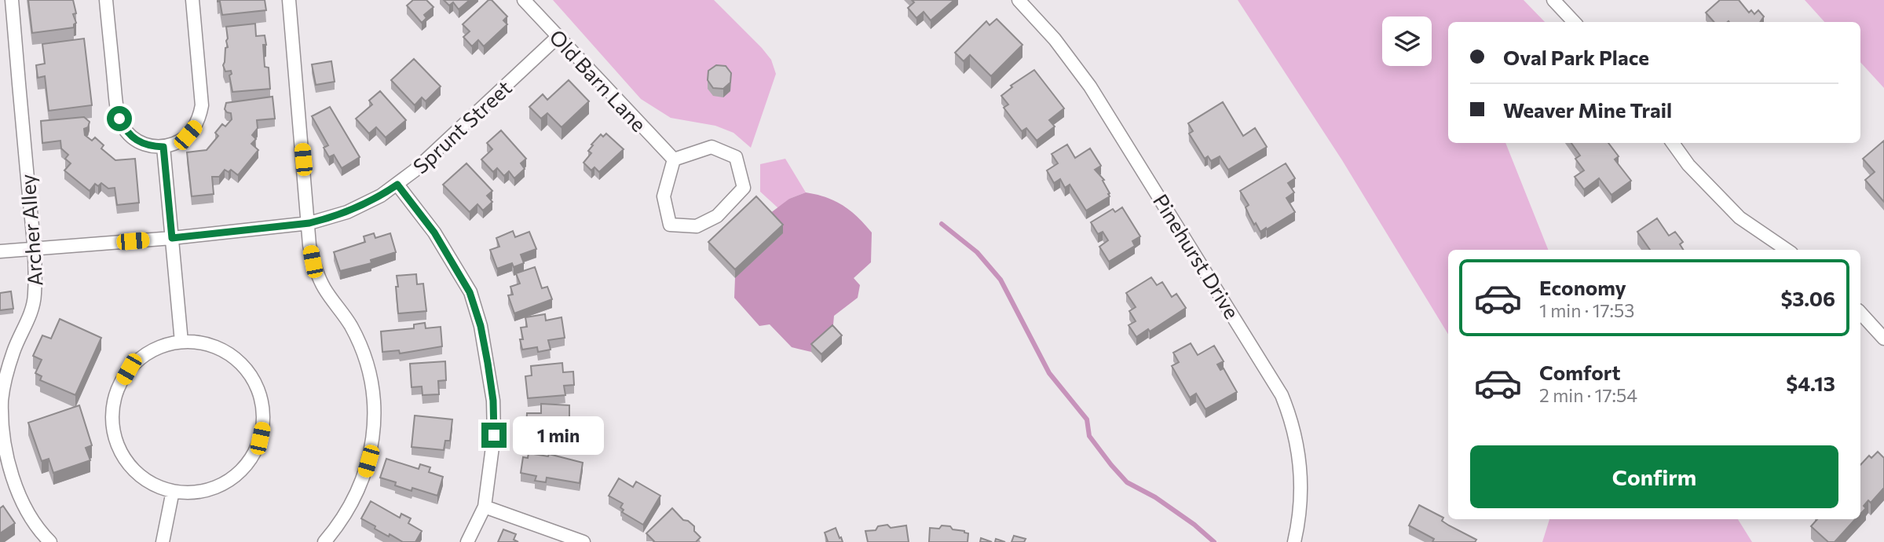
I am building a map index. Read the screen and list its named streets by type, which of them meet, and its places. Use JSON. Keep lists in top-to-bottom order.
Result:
{
  "streets": {
    "street": [
      "Old Barn Lane",
      "Sprunt Street",
      "Archer Alley",
      "Pinehurst Drive"
    ]
  },
  "crossings": [
    ["Old Barn Lane", "Sprunt Street"],
    ["Sprunt Street", "Archer Alley"]
  ],
  "page": {
    "banner": ["Oval Park Place", "Weaver Mine Trail"],
    "list": [
      {
        "name": "Economy",
        "note": "1 min · 17:53",
        "value": "$3.06"
      },
      {
        "name": "Comfort",
        "note": "2 min · 17:54",
        "value": "$4.13"
      }
    ],
    "bubble": "1 min",
    "buttons": "Confirm"
  }
}
